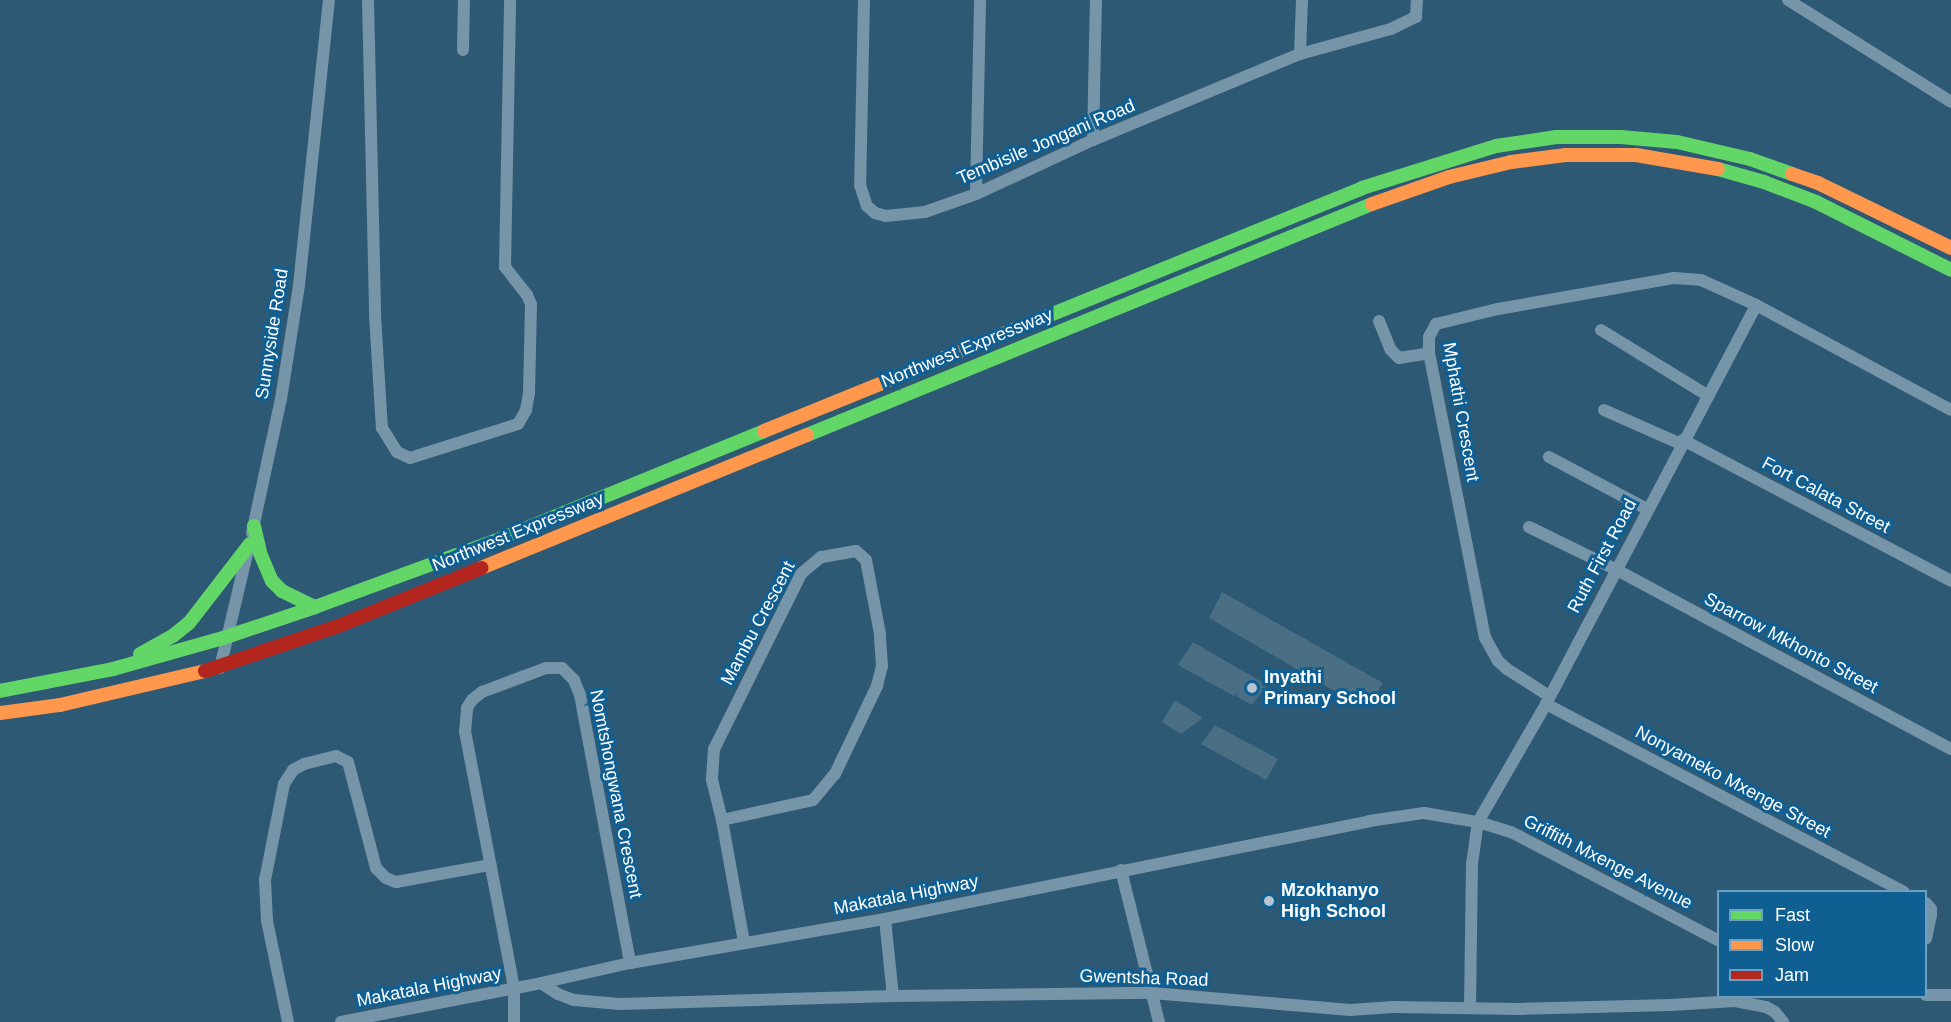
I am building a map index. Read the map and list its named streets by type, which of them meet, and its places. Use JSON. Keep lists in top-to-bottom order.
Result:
{
  "streets": {
    "main road": ["Northwest Expressway"],
    "street": [
      "Tembisile Jongani Road",
      "Sunnyside Road",
      "Mphathi Crescent",
      "Fort Calata Street",
      "Ruth First Road",
      "Mambu Crescent",
      "Sparrow Mkhonto Street",
      "Nonyameko Mxenge Street",
      "Nomtshongwana Crescent",
      "Griffith Mxenge Avenue",
      "Makatala Highway",
      "Gwentsha Road"
    ]
  },
  "crossings": [
    ["Sunnyside Road", "Northwest Expressway"],
    ["Mphathi Crescent", "Ruth First Road"],
    ["Mphathi Crescent", "Nonyameko Mxenge Street"],
    ["Fort Calata Street", "Ruth First Road"],
    ["Ruth First Road", "Sparrow Mkhonto Street"],
    ["Ruth First Road", "Nonyameko Mxenge Street"],
    ["Ruth First Road", "Griffith Mxenge Avenue"],
    ["Ruth First Road", "Makatala Highway"],
    ["Mambu Crescent", "Makatala Highway"],
    ["Nomtshongwana Crescent", "Makatala Highway"],
    ["Griffith Mxenge Avenue", "Makatala Highway"],
    ["Makatala Highway", "Gwentsha Road"]
  ],
  "places": ["Inyathi Primary School", "Mzokhanyo High School"],
  "legend": ["Fast", "Slow", "Jam"]
}
